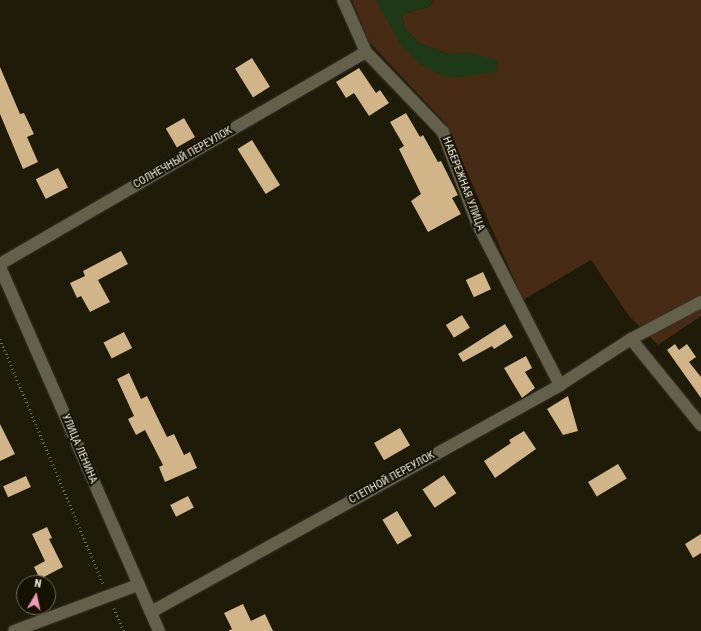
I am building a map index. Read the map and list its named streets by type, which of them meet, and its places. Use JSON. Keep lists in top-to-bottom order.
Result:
{
  "streets": {
    "street": [
      "СОЛНЕЧНЫЙ ПЕРЕУЛОК",
      "НАБЕРЕЖНАЯ УЛИЦА",
      "УЛИЦА ЛЕНИНА",
      "СТЕПНОЙ ПЕРЕУЛОК"
    ]
  },
  "crossings": [
    ["СОЛНЕЧНЫЙ ПЕРЕУЛОК", "НАБЕРЕЖНАЯ УЛИЦА"],
    ["НАБЕРЕЖНАЯ УЛИЦА", "СТЕПНОЙ ПЕРЕУЛОК"],
    ["УЛИЦА ЛЕНИНА", "СТЕПНОЙ ПЕРЕУЛОК"]
  ],
  "north": "top"
}
